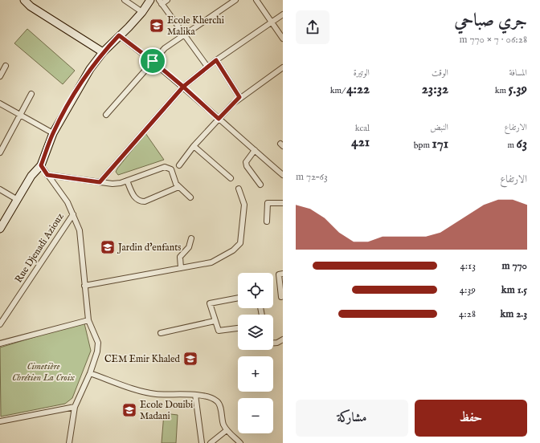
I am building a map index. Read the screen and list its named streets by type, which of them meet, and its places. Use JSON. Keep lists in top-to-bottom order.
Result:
{
  "streets": {
    "street": ["Rue Djenadi Aziouz"]
  },
  "parks": ["Cimetière Chrétien La Croix"],
  "places": {
    "school or university": [
      "Ecole Kherchi Malika",
      "Jardin d'enfants",
      "CEM Emir Khaled",
      "Ecole Douibi Madani"
    ]
  },
  "page": {
    "heading": ["جري صباحي", "06:28 · 7 × 770 m"],
    "stats": [
      ["المسافة", "5.39 km"],
      ["الوقت", "23:32"],
      ["الوتيرة", "4:22 /km"],
      ["الارتفاع", "63 m"],
      ["النبض", "171 bpm"],
      ["kcal", "421"]
    ],
    "chart": ["الارتفاع", "63–72 m"],
    "list": [
      {
        "name": "770 m",
        "note": "4:13"
      },
      {
        "name": "1.5 km",
        "note": "4:39"
      },
      {
        "name": "2.3 km",
        "note": "4:28"
      }
    ],
    "map_buttons": ["+", "−"],
    "buttons": ["حفظ", "مشاركة"]
  }
}
